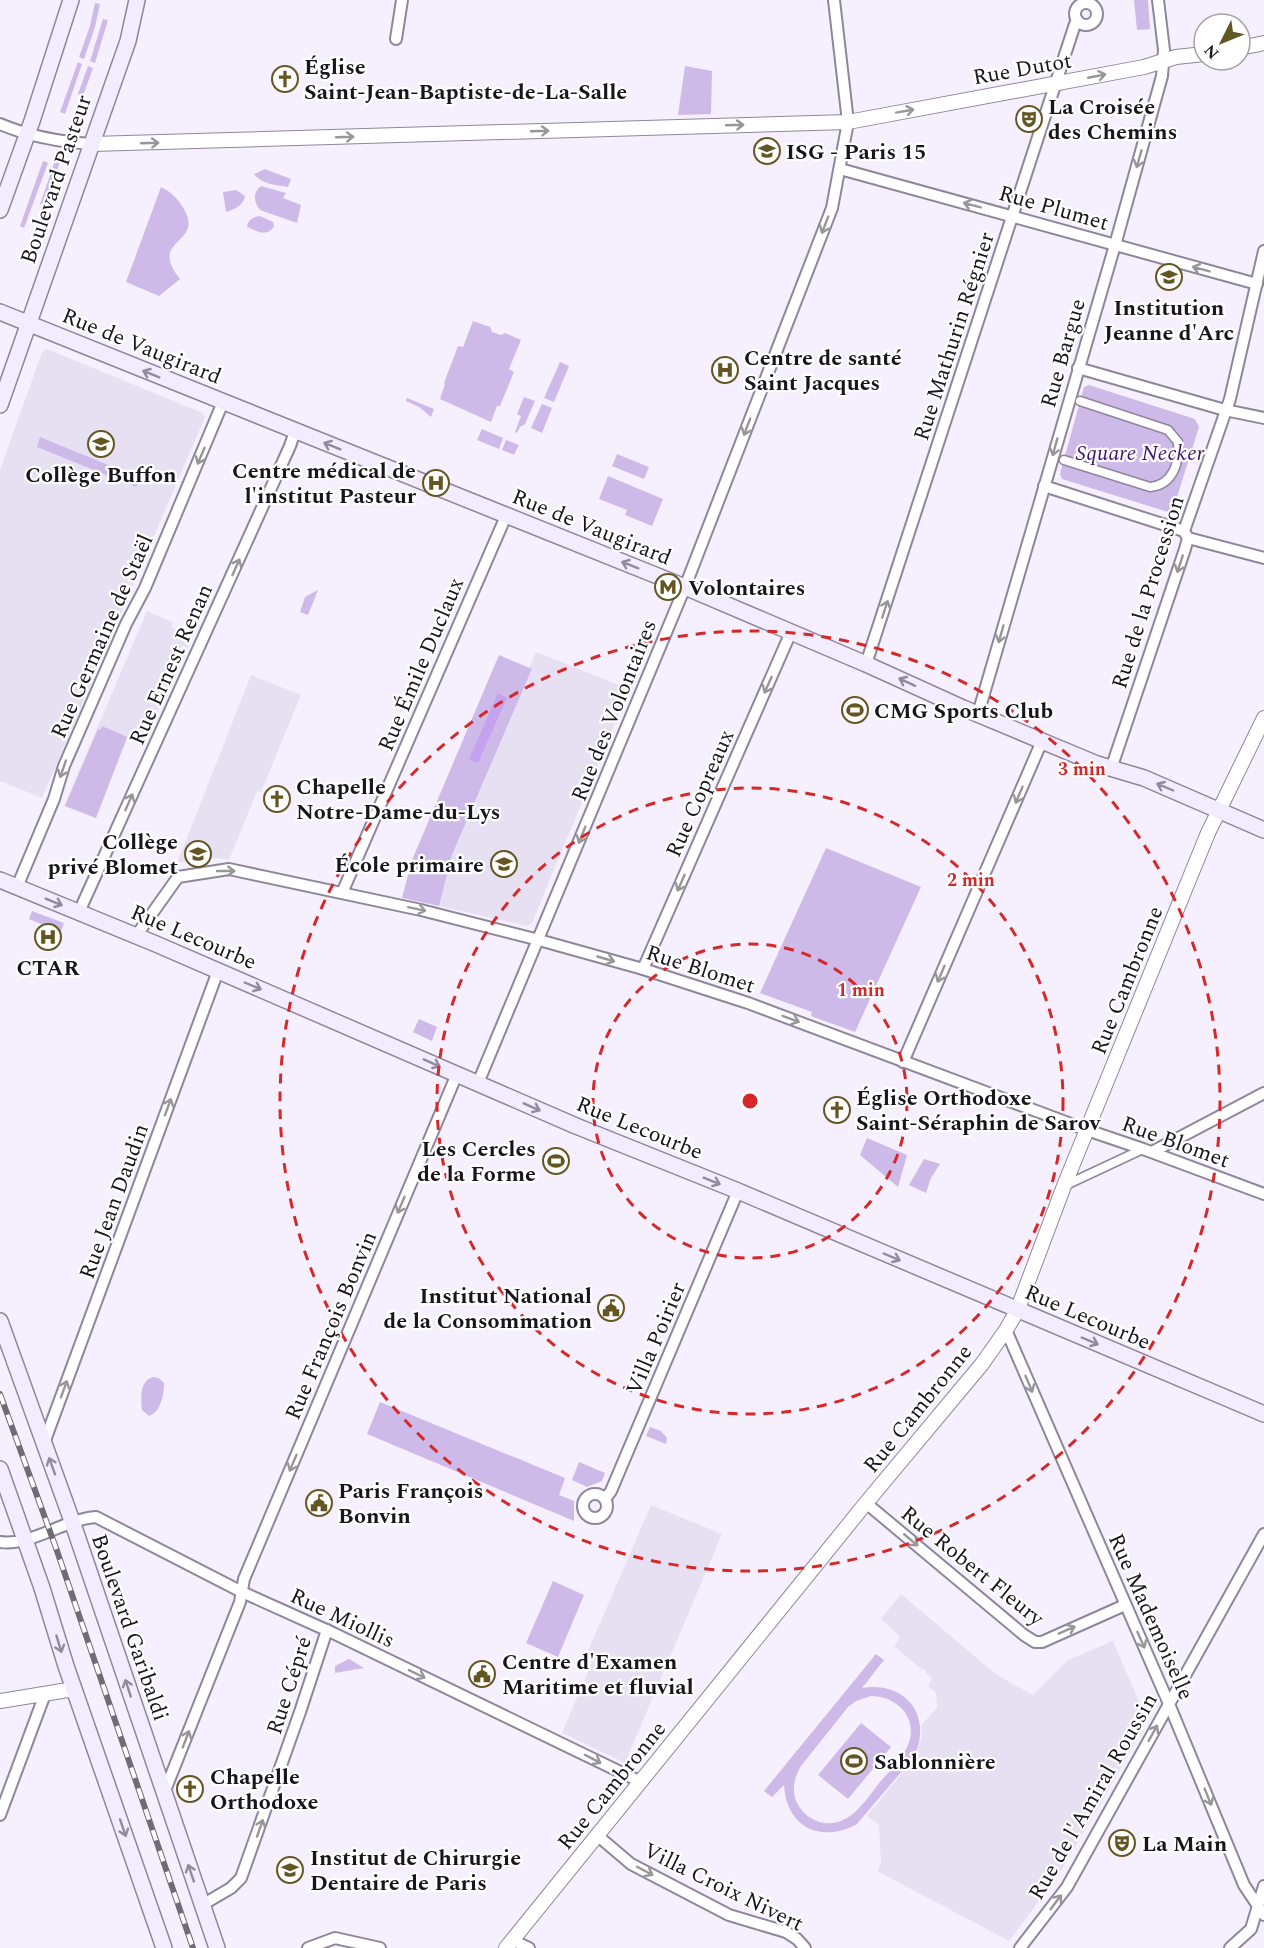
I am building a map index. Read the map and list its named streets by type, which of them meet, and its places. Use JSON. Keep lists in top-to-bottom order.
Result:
{
  "streets": {
    "main road": [
      "Boulevard Pasteur",
      "Rue de Vaugirard",
      "Rue Lecourbe",
      "Boulevard Garibaldi"
    ],
    "street": [
      "Rue Dutot",
      "Rue Plumet",
      "Rue Mathurin Régnier",
      "Rue Bargue",
      "Rue de la Procession",
      "Rue Germaine de Staël",
      "Rue Ernest Renan",
      "Rue Émile Duclaux",
      "Rue des Volontaires",
      "Rue Copreaux",
      "Rue Blomet",
      "Rue Cambronne",
      "Rue Jean Daudin",
      "Rue François Bonvin",
      "Villa Poirier",
      "Rue Robert Fleury",
      "Rue Mademoiselle",
      "Rue Miollis",
      "Rue Cépré",
      "Rue de l'Amiral Roussin",
      "Villa Croix Nivert"
    ]
  },
  "crossings": [
    ["Rue Dutot", "Boulevard Pasteur"],
    ["Rue Dutot", "Rue Mathurin Régnier"],
    ["Rue Dutot", "Rue Bargue"],
    ["Rue Dutot", "Rue des Volontaires"],
    ["Boulevard Pasteur", "Rue de Vaugirard"],
    ["Rue Plumet", "Rue Mathurin Régnier"],
    ["Rue Plumet", "Rue Bargue"],
    ["Rue Plumet", "Rue de la Procession"],
    ["Rue Plumet", "Rue des Volontaires"],
    ["Rue Mathurin Régnier", "Rue de Vaugirard"],
    ["Rue de Vaugirard", "Rue Bargue"],
    ["Rue de Vaugirard", "Rue de la Procession"],
    ["Rue de Vaugirard", "Rue Germaine de Staël"],
    ["Rue de Vaugirard", "Rue Ernest Renan"],
    ["Rue de Vaugirard", "Rue Émile Duclaux"],
    ["Rue de Vaugirard", "Rue des Volontaires"],
    ["Rue de Vaugirard", "Rue Copreaux"],
    ["Rue de Vaugirard", "Rue Cambronne"],
    ["Rue Germaine de Staël", "Rue Lecourbe"],
    ["Rue Ernest Renan", "Rue Lecourbe"],
    ["Rue Émile Duclaux", "Rue Blomet"],
    ["Rue des Volontaires", "Rue Lecourbe"],
    ["Rue des Volontaires", "Rue Blomet"],
    ["Rue Copreaux", "Rue Blomet"],
    ["Rue Lecourbe", "Rue Blomet"],
    ["Rue Lecourbe", "Rue Cambronne"],
    ["Rue Lecourbe", "Rue Jean Daudin"],
    ["Rue Lecourbe", "Rue François Bonvin"],
    ["Rue Lecourbe", "Villa Poirier"],
    ["Rue Blomet", "Rue Cambronne"],
    ["Rue Cambronne", "Rue Robert Fleury"],
    ["Rue Cambronne", "Rue Mademoiselle"],
    ["Rue Cambronne", "Rue Miollis"],
    ["Rue Cambronne", "Villa Croix Nivert"],
    ["Rue Jean Daudin", "Boulevard Garibaldi"],
    ["Rue François Bonvin", "Rue Miollis"],
    ["Rue François Bonvin", "Boulevard Garibaldi"],
    ["Rue Robert Fleury", "Rue Mademoiselle"],
    ["Rue Mademoiselle", "Rue de l'Amiral Roussin"],
    ["Rue Miollis", "Boulevard Garibaldi"],
    ["Rue Miollis", "Rue Cépré"],
    ["Boulevard Garibaldi", "Rue Cépré"]
  ],
  "one_way": [
    "Rue Dutot",
    "Rue Plumet",
    "Rue Mathurin Régnier",
    "Rue de Vaugirard",
    "Rue Bargue",
    "Rue de la Procession",
    "Rue Germaine de Staël",
    "Rue Ernest Renan",
    "Rue des Volontaires",
    "Rue Copreaux",
    "Rue Lecourbe",
    "Rue Blomet",
    "Rue Jean Daudin",
    "Rue Robert Fleury",
    "Rue Mademoiselle",
    "Rue Miollis",
    "Rue Cépré",
    "Rue de l'Amiral Roussin",
    "Villa Croix Nivert"
  ],
  "parks": ["Square Necker"],
  "places": {
    "church": [
      "Église Saint-Jean-Baptiste-de-La-Salle",
      "Chapelle Notre-Dame-du-Lys",
      "Église Orthodoxe Saint-Séraphin de Sarov",
      "Chapelle Orthodoxe"
    ],
    "theatre": ["La Croisée des Chemins", "La Main"],
    "school or university": [
      "ISG - Paris 15",
      "Institution Jeanne d'Arc",
      "Collège Buffon",
      "Collège privé Blomet",
      "École primaire",
      "Institut de Chirurgie Dentaire de Paris"
    ],
    "hospital": ["Centre de santé Saint Jacques", "Centre médical de l'institut Pasteur", "CTAR"],
    "metro station": ["Volontaires"],
    "sports": ["CMG Sports Club", "Les Cercles de la Forme", "Sablonnière"],
    "public building": ["Institut National de la Consommation", "Paris François Bonvin", "Centre d'Examen Maritime et fluvial"]
  },
  "north": "bottom left",
  "rings": ["3 min", "2 min", "1 min"]
}
